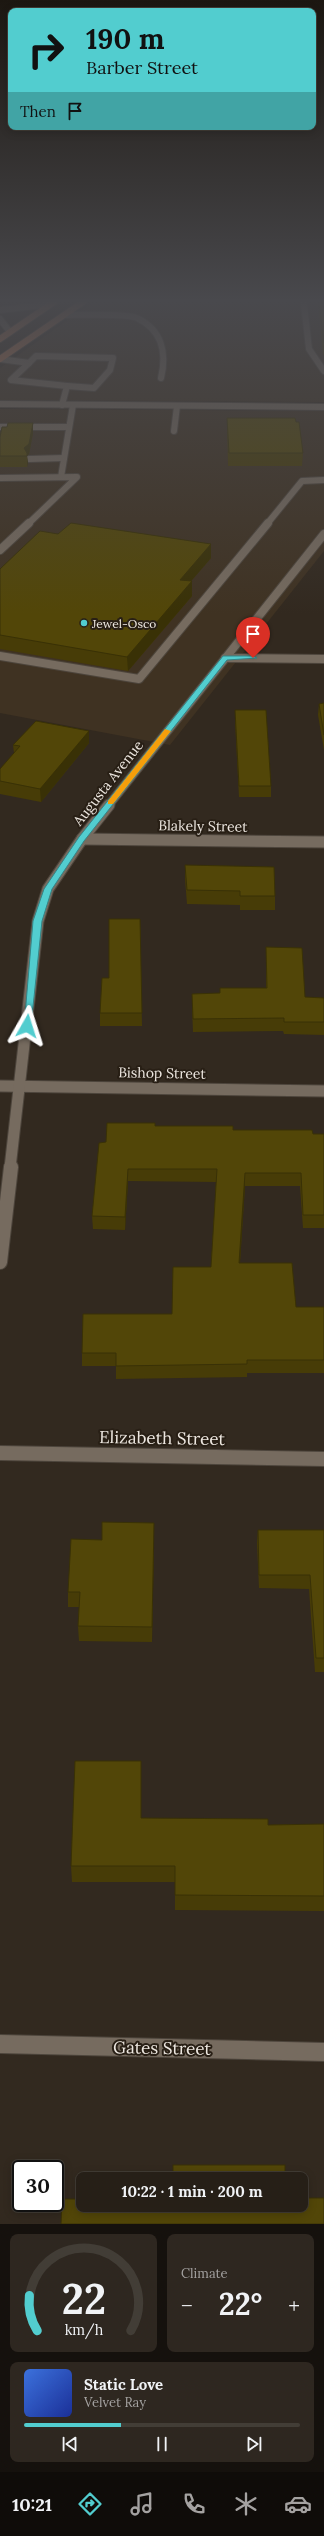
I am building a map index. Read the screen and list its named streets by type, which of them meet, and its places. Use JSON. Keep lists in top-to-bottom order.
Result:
{
  "streets": {
    "street": [
      "Augusta Avenue",
      "Blakely Street",
      "Bishop Street",
      "Elizabeth Street",
      "Gates Street"
    ]
  },
  "crossings": [
    ["Augusta Avenue", "Blakely Street"],
    ["Augusta Avenue", "Bishop Street"]
  ],
  "places": ["Jewel-Osco"],
  "page": {
    "turn": ["190 m", "Barber Street"],
    "then": "Then",
    "limit": "30",
    "trip": "10:22 · 1 min · 200 m",
    "tile": "Climate",
    "heat": ["−", "22°", "+"],
    "song": ["Static Love", "Velvet Ray"],
    "tabs": "10:21",
    "gauge": ["22", "km/h"]
  }
}
